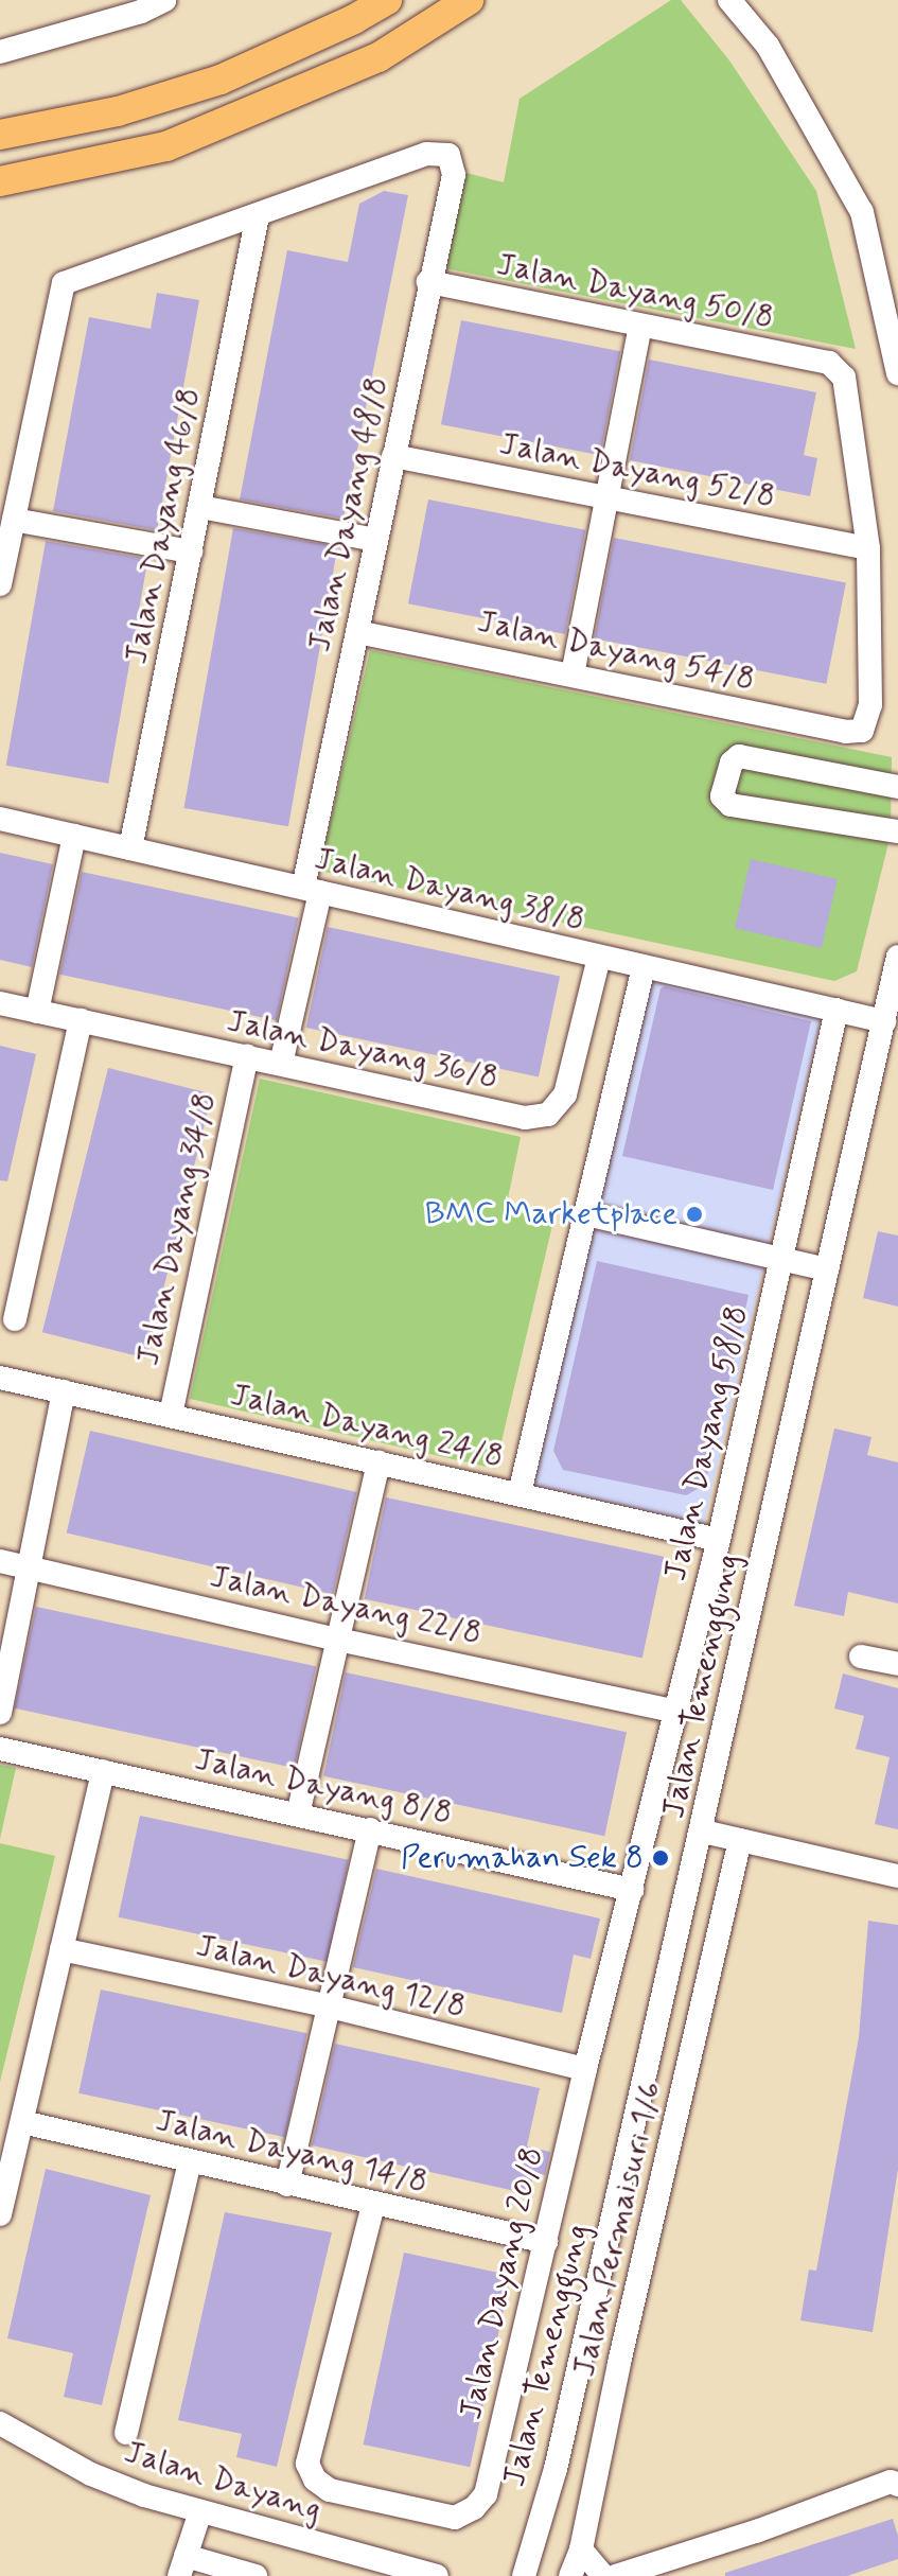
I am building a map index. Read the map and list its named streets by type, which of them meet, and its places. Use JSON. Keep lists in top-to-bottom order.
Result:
{
  "streets": {
    "street": [
      "Jalan Dayang 50/8",
      "Jalan Dayang 52/8",
      "Jalan Dayang 48/8",
      "Jalan Dayang 46/8",
      "Jalan Dayang 54/8",
      "Jalan Dayang 38/8",
      "Jalan Dayang 36/8",
      "Jalan Dayang 34/8",
      "Jalan Dayang 24/8",
      "Jalan Dayang 58/8",
      "Jalan Dayang 22/8",
      "Jalan Temenggung",
      "Jalan Dayang 8/8",
      "Jalan Dayang 12/8",
      "Jalan Dayang 14/8",
      "Jalan Permaisuri 1/6",
      "Jalan Dayang 20/8",
      "Jalan Dayang"
    ]
  },
  "crossings": [
    ["Jalan Dayang 50/8", "Jalan Dayang 52/8"],
    ["Jalan Dayang 50/8", "Jalan Dayang 48/8"],
    ["Jalan Dayang 50/8", "Jalan Dayang 54/8"],
    ["Jalan Dayang 52/8", "Jalan Dayang 48/8"],
    ["Jalan Dayang 52/8", "Jalan Dayang 54/8"],
    ["Jalan Dayang 48/8", "Jalan Dayang 46/8"],
    ["Jalan Dayang 48/8", "Jalan Dayang 54/8"],
    ["Jalan Dayang 48/8", "Jalan Dayang 38/8"],
    ["Jalan Dayang 48/8", "Jalan Dayang 36/8"],
    ["Jalan Dayang 46/8", "Jalan Dayang 38/8"],
    ["Jalan Dayang 38/8", "Jalan Dayang 36/8"],
    ["Jalan Dayang 38/8", "Jalan Dayang 58/8"],
    ["Jalan Dayang 38/8", "Jalan Temenggung"],
    ["Jalan Dayang 36/8", "Jalan Dayang 34/8"],
    ["Jalan Dayang 34/8", "Jalan Dayang 24/8"],
    ["Jalan Dayang 24/8", "Jalan Dayang 58/8"],
    ["Jalan Dayang 58/8", "Jalan Dayang 22/8"],
    ["Jalan Dayang 58/8", "Jalan Dayang 8/8"],
    ["Jalan Dayang 58/8", "Jalan Dayang 20/8"],
    ["Jalan Dayang 8/8", "Jalan Dayang 20/8"],
    ["Jalan Dayang 12/8", "Jalan Dayang 20/8"],
    ["Jalan Dayang 14/8", "Jalan Dayang 20/8"]
  ],
  "places": ["BMC Marketplace", "Perumahan Sek 8"]
}
